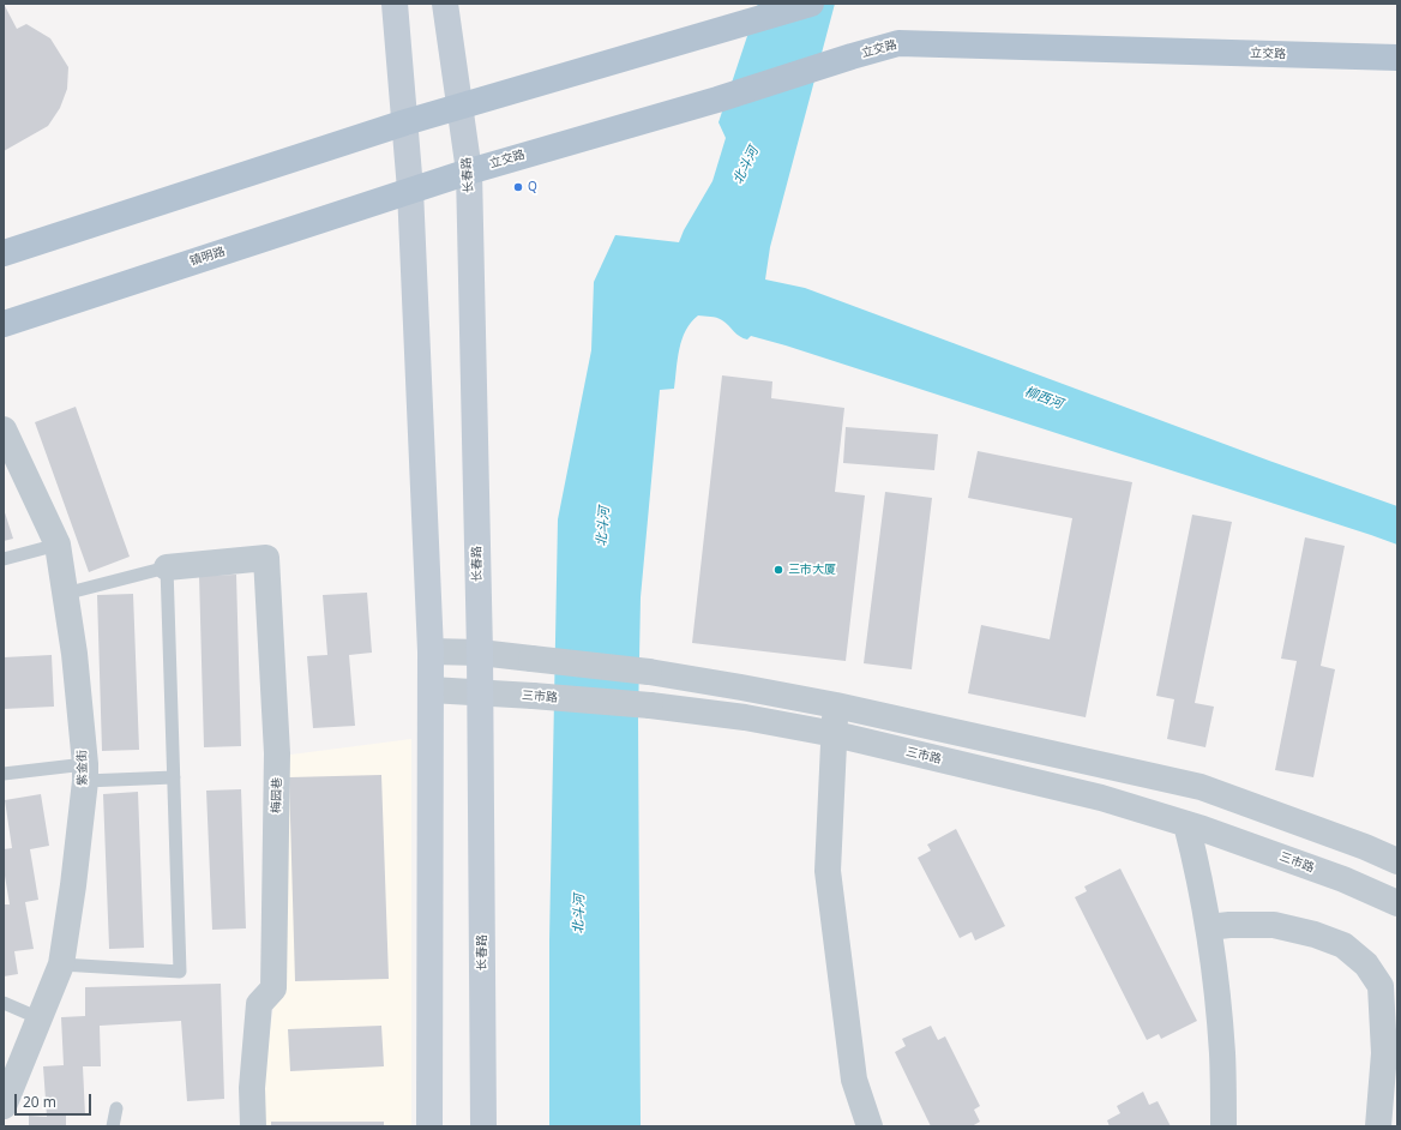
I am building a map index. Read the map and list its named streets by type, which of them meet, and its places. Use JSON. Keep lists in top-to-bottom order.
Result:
{
  "streets": {
    "main road": ["立交路", "长春路", "镇明路"],
    "street": ["三市路", "紫金街", "梅园巷"]
  },
  "crossings": [
    ["立交路", "长春路"],
    ["立交路", "镇明路"],
    ["长春路", "三市路"]
  ],
  "water": ["北斗河", "柳西河"],
  "places": ["Q", "三市大厦"],
  "scale_bar": "20 m"
}
